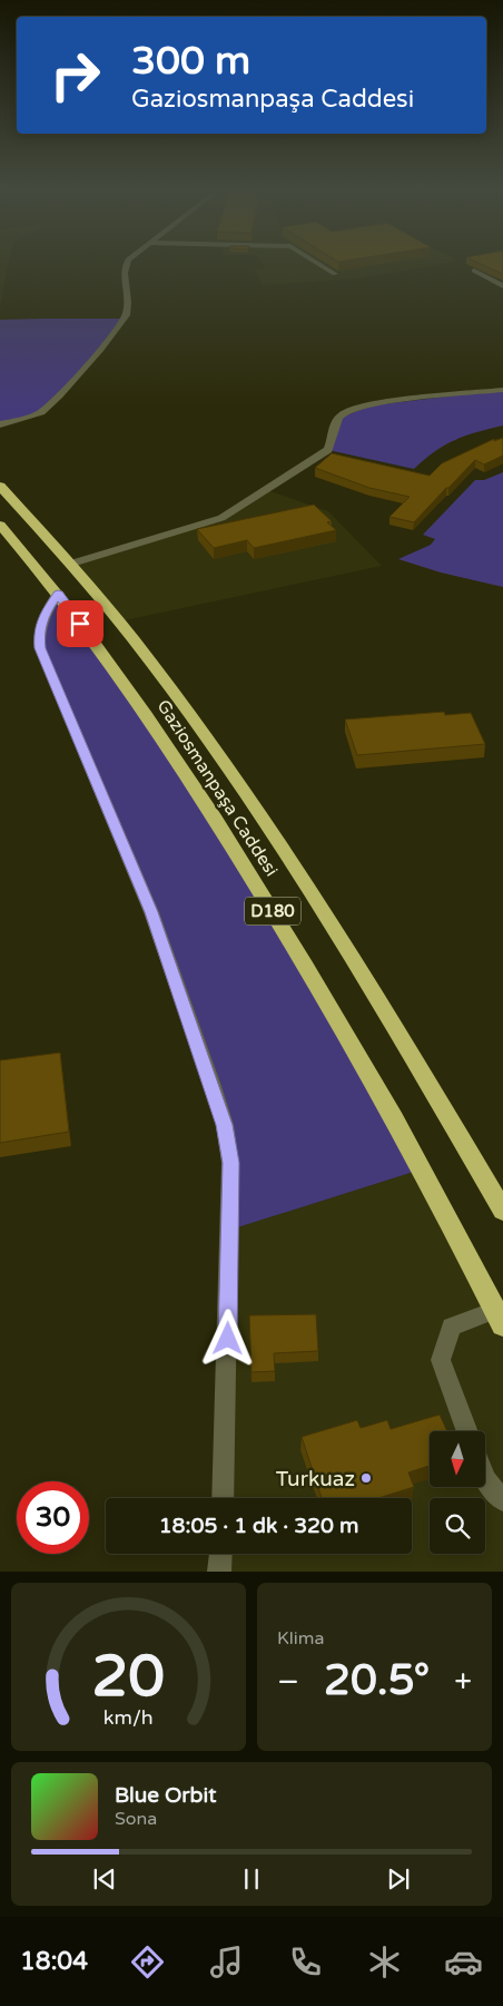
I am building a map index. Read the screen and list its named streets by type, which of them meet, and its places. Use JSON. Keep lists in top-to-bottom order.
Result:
{
  "streets": {
    "highway": ["Gaziosmanpaşa Caddesi", "D180"]
  },
  "places": ["Turkuaz"],
  "north": "bottom",
  "page": {
    "turn": ["300 m", "Gaziosmanpaşa Caddesi"],
    "limit": "30",
    "trip": "18:05 · 1 dk · 320 m",
    "tile": "Klima",
    "heat": ["−", "20.5°", "+"],
    "song": ["Blue Orbit", "Sona"],
    "tabs": "18:04",
    "gauge": ["20", "km/h"]
  }
}
